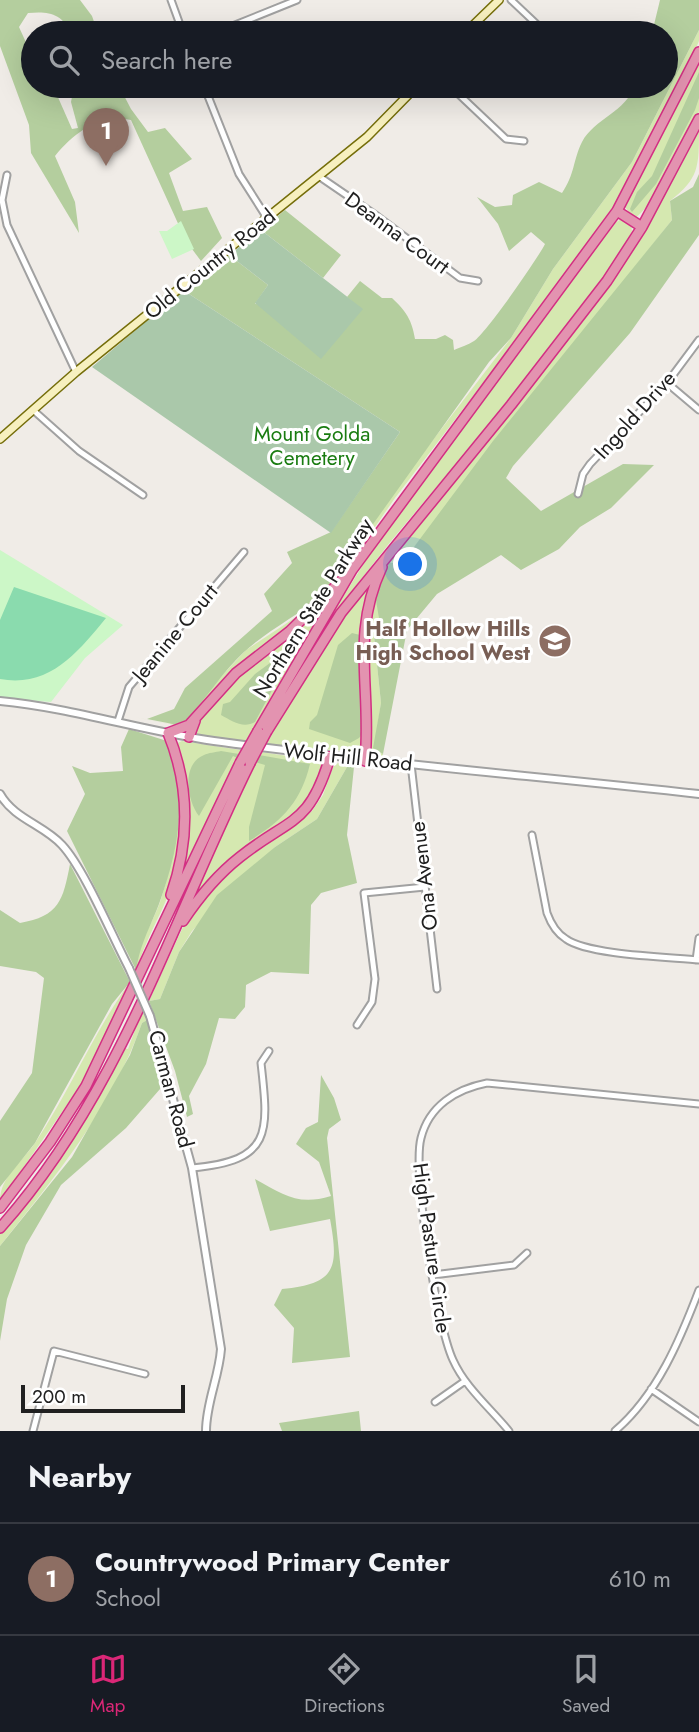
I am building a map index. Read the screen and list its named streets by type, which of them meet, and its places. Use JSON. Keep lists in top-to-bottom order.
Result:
{
  "streets": {
    "highway": ["Northern State Parkway"],
    "main road": ["Old Country Road"],
    "street": [
      "Deanna Court",
      "Ingold Drive",
      "Jeanine Court",
      "Wolf Hill Road",
      "Ona Avenue",
      "Carman Road",
      "High Pasture Circle"
    ]
  },
  "crossings": [
    ["Deanna Court", "Old Country Road"],
    ["Jeanine Court", "Wolf Hill Road"],
    ["Wolf Hill Road", "Ona Avenue"]
  ],
  "parks": ["Mount Golda Cemetery"],
  "places": {
    "school or university": ["Half Hollow Hills High School West"]
  },
  "scale_bar": "200 m",
  "page": {
    "search": "Search here",
    "pins": "1",
    "scale": "200 m",
    "heading": "Nearby",
    "list": [
      {
        "mark": "1",
        "name": "Countrywood Primary Center",
        "note": "School",
        "value": "610 m"
      }
    ],
    "nav": ["Map", "Directions", "Saved"]
  }
}
